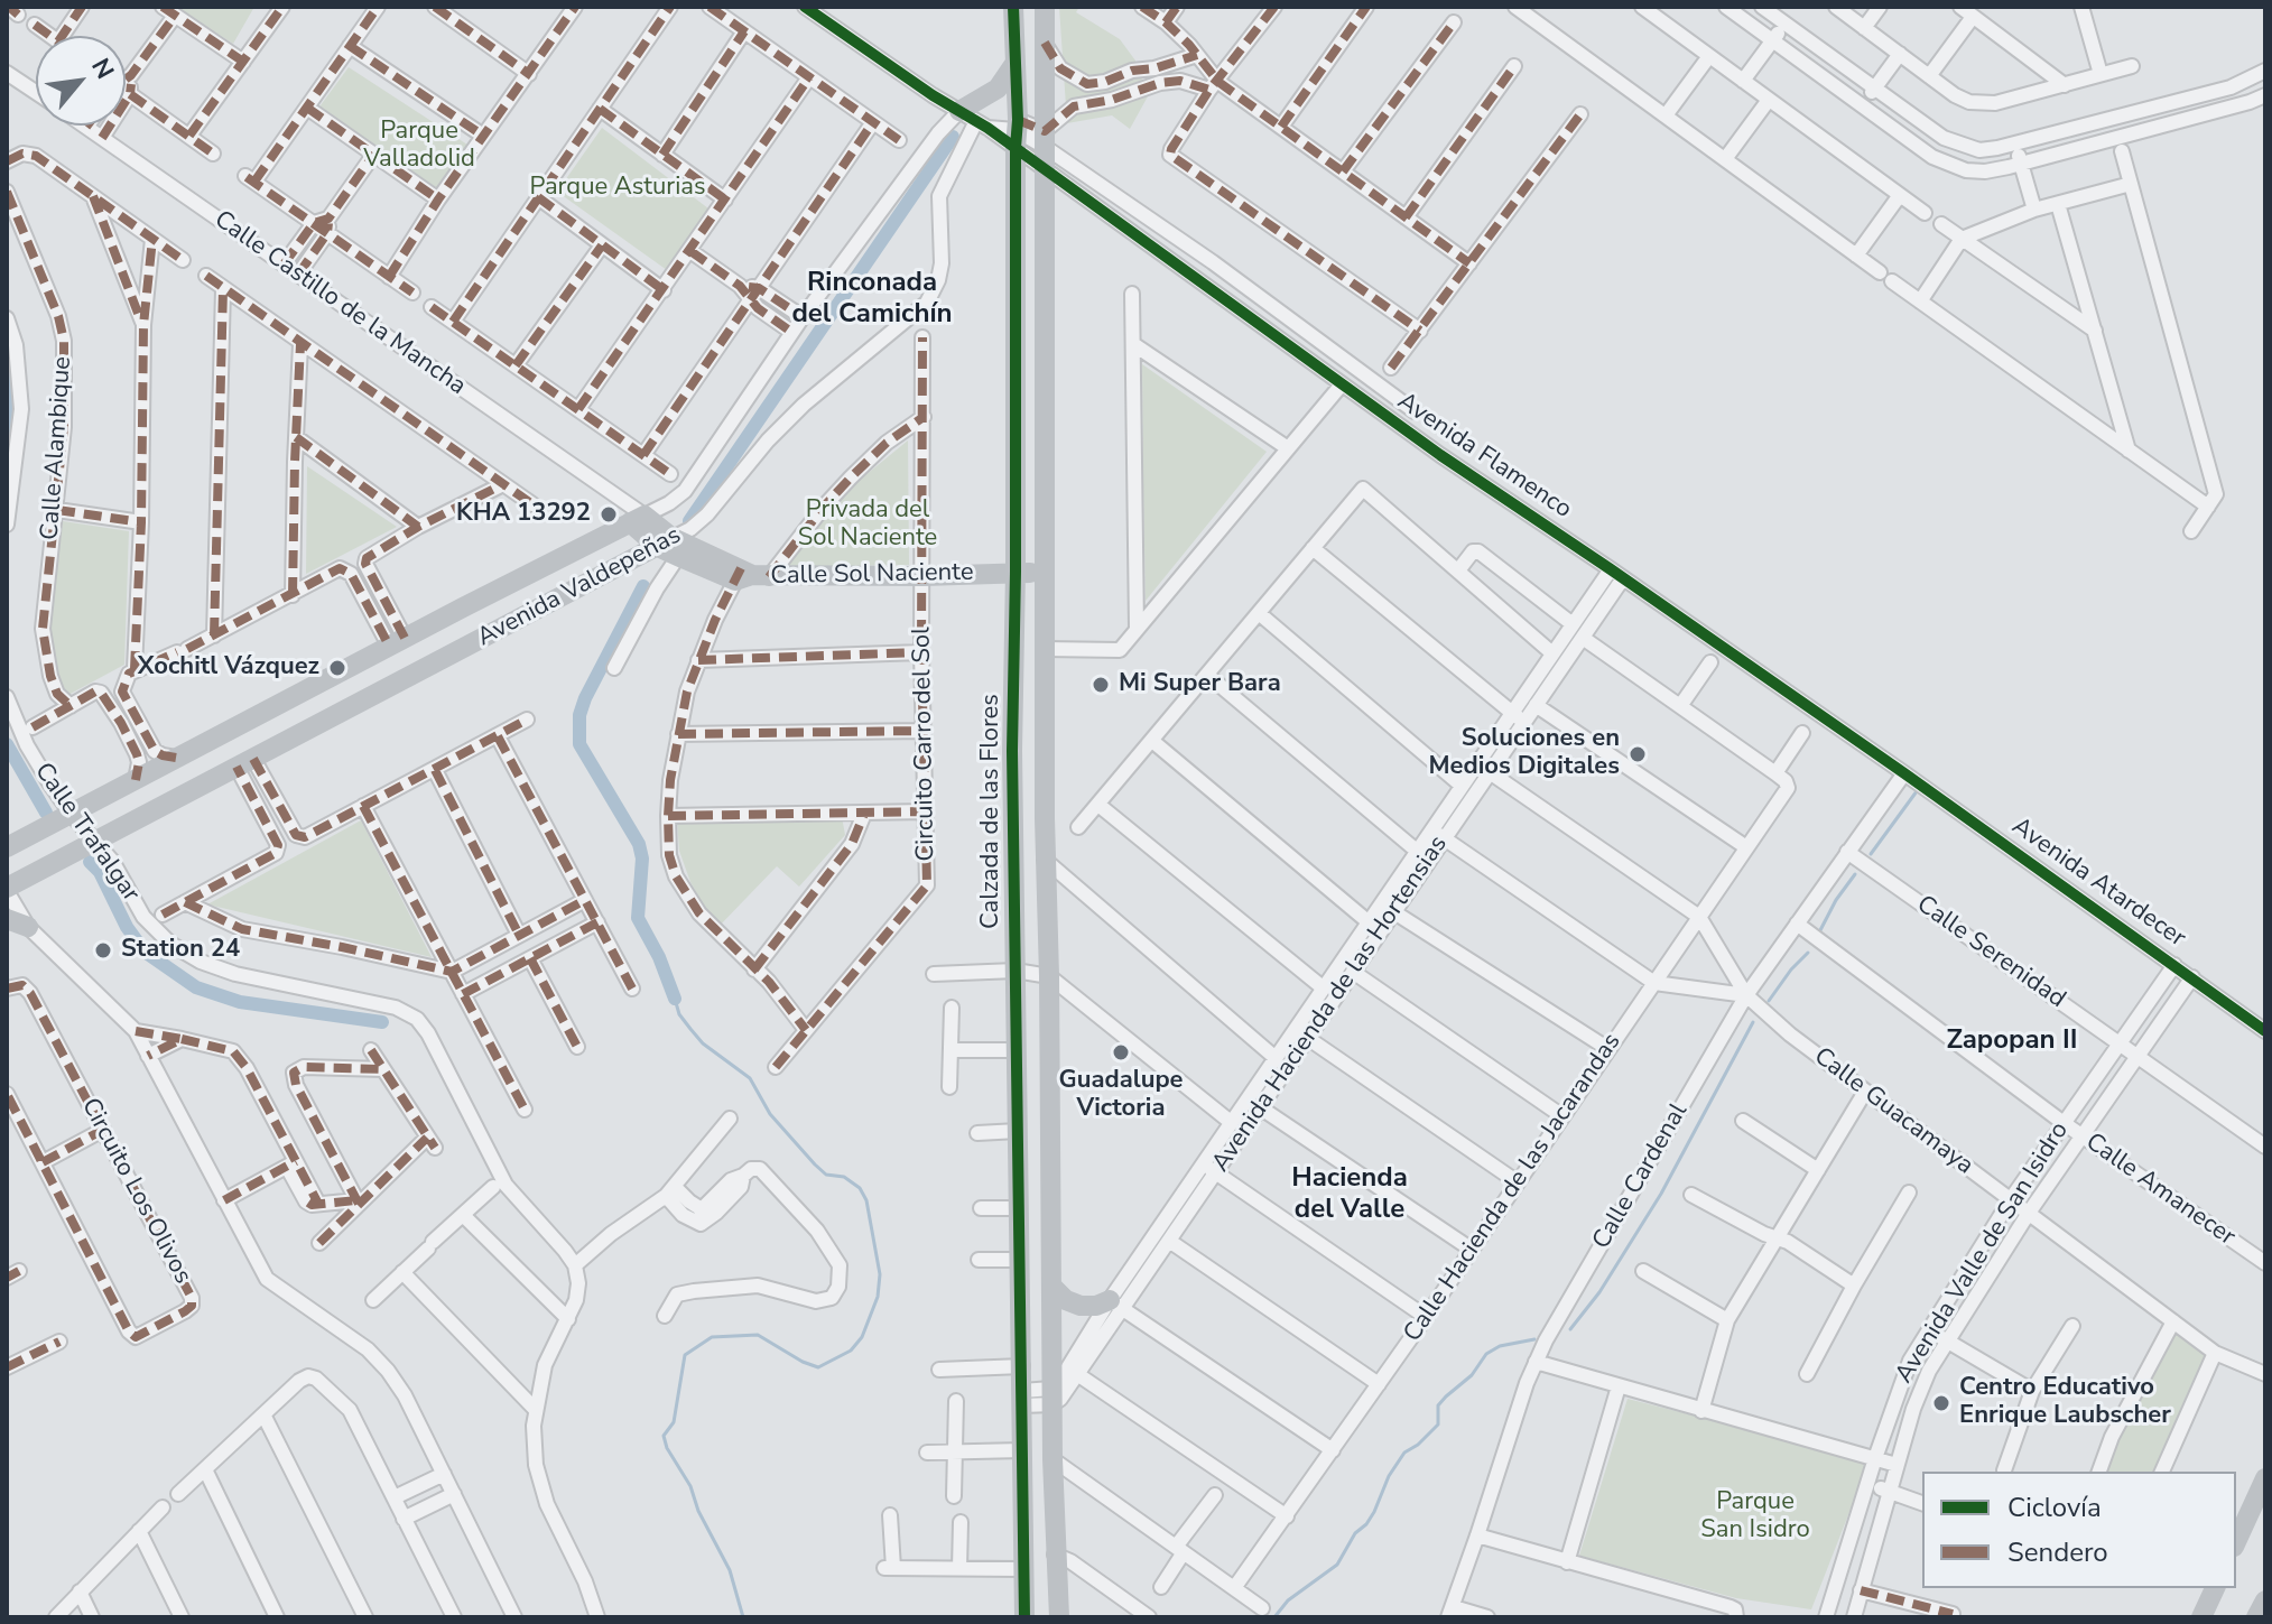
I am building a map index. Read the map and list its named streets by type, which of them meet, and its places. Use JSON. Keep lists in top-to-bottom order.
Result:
{
  "streets": {
    "street": [
      "Calle Castillo de la Mancha",
      "Calle Alambique",
      "Avenida Flamenco",
      "Calle Sol Naciente",
      "Avenida Valdepeñas",
      "Circuito Carro del Sol",
      "Calzada de las Flores",
      "Calle Trafalgar",
      "Avenida Atardecer",
      "Calle Serenidad",
      "Avenida Hacienda de las Hortensias",
      "Calle Guacamaya",
      "Calle Cardenal",
      "Calle Hacienda de las Jacarandas",
      "Calle Amanecer",
      "Circuito Los Olivos",
      "Avenida Valle de San Isidro"
    ]
  },
  "crossings": [
    ["Calle Castillo de la Mancha", "Calle Sol Naciente"],
    ["Calle Castillo de la Mancha", "Avenida Valdepeñas"],
    ["Avenida Flamenco", "Calzada de las Flores"],
    ["Avenida Flamenco", "Avenida Atardecer"],
    ["Avenida Flamenco", "Avenida Hacienda de las Hortensias"],
    ["Avenida Flamenco", "Calle Cardenal"],
    ["Calle Sol Naciente", "Avenida Valdepeñas"],
    ["Calle Sol Naciente", "Circuito Carro del Sol"],
    ["Calle Sol Naciente", "Calzada de las Flores"],
    ["Avenida Valdepeñas", "Calle Trafalgar"],
    ["Avenida Atardecer", "Calle Cardenal"],
    ["Avenida Atardecer", "Avenida Valle de San Isidro"],
    ["Calle Serenidad", "Calle Cardenal"],
    ["Calle Serenidad", "Avenida Valle de San Isidro"],
    ["Calle Guacamaya", "Calle Cardenal"],
    ["Calle Guacamaya", "Calle Hacienda de las Jacarandas"],
    ["Calle Guacamaya", "Avenida Valle de San Isidro"],
    ["Calle Cardenal", "Calle Amanecer"],
    ["Calle Amanecer", "Avenida Valle de San Isidro"]
  ],
  "districts": ["Rinconada del Camichín", "Zapopan II", "Hacienda del Valle"],
  "parks": [
    "Parque Valladolid",
    "Parque Asturias",
    "Privada del Sol Naciente",
    "Parque San Isidro"
  ],
  "places": [
    "KHA 13292",
    "Xochitl Vázquez",
    "Mi Super Bara",
    "Soluciones en Medios Digitales",
    "Station 24",
    "Guadalupe Victoria",
    "Centro Educativo Enrique Laubscher"
  ],
  "legend": ["Ciclovía", "Sendero"],
  "north": "top right"
}
